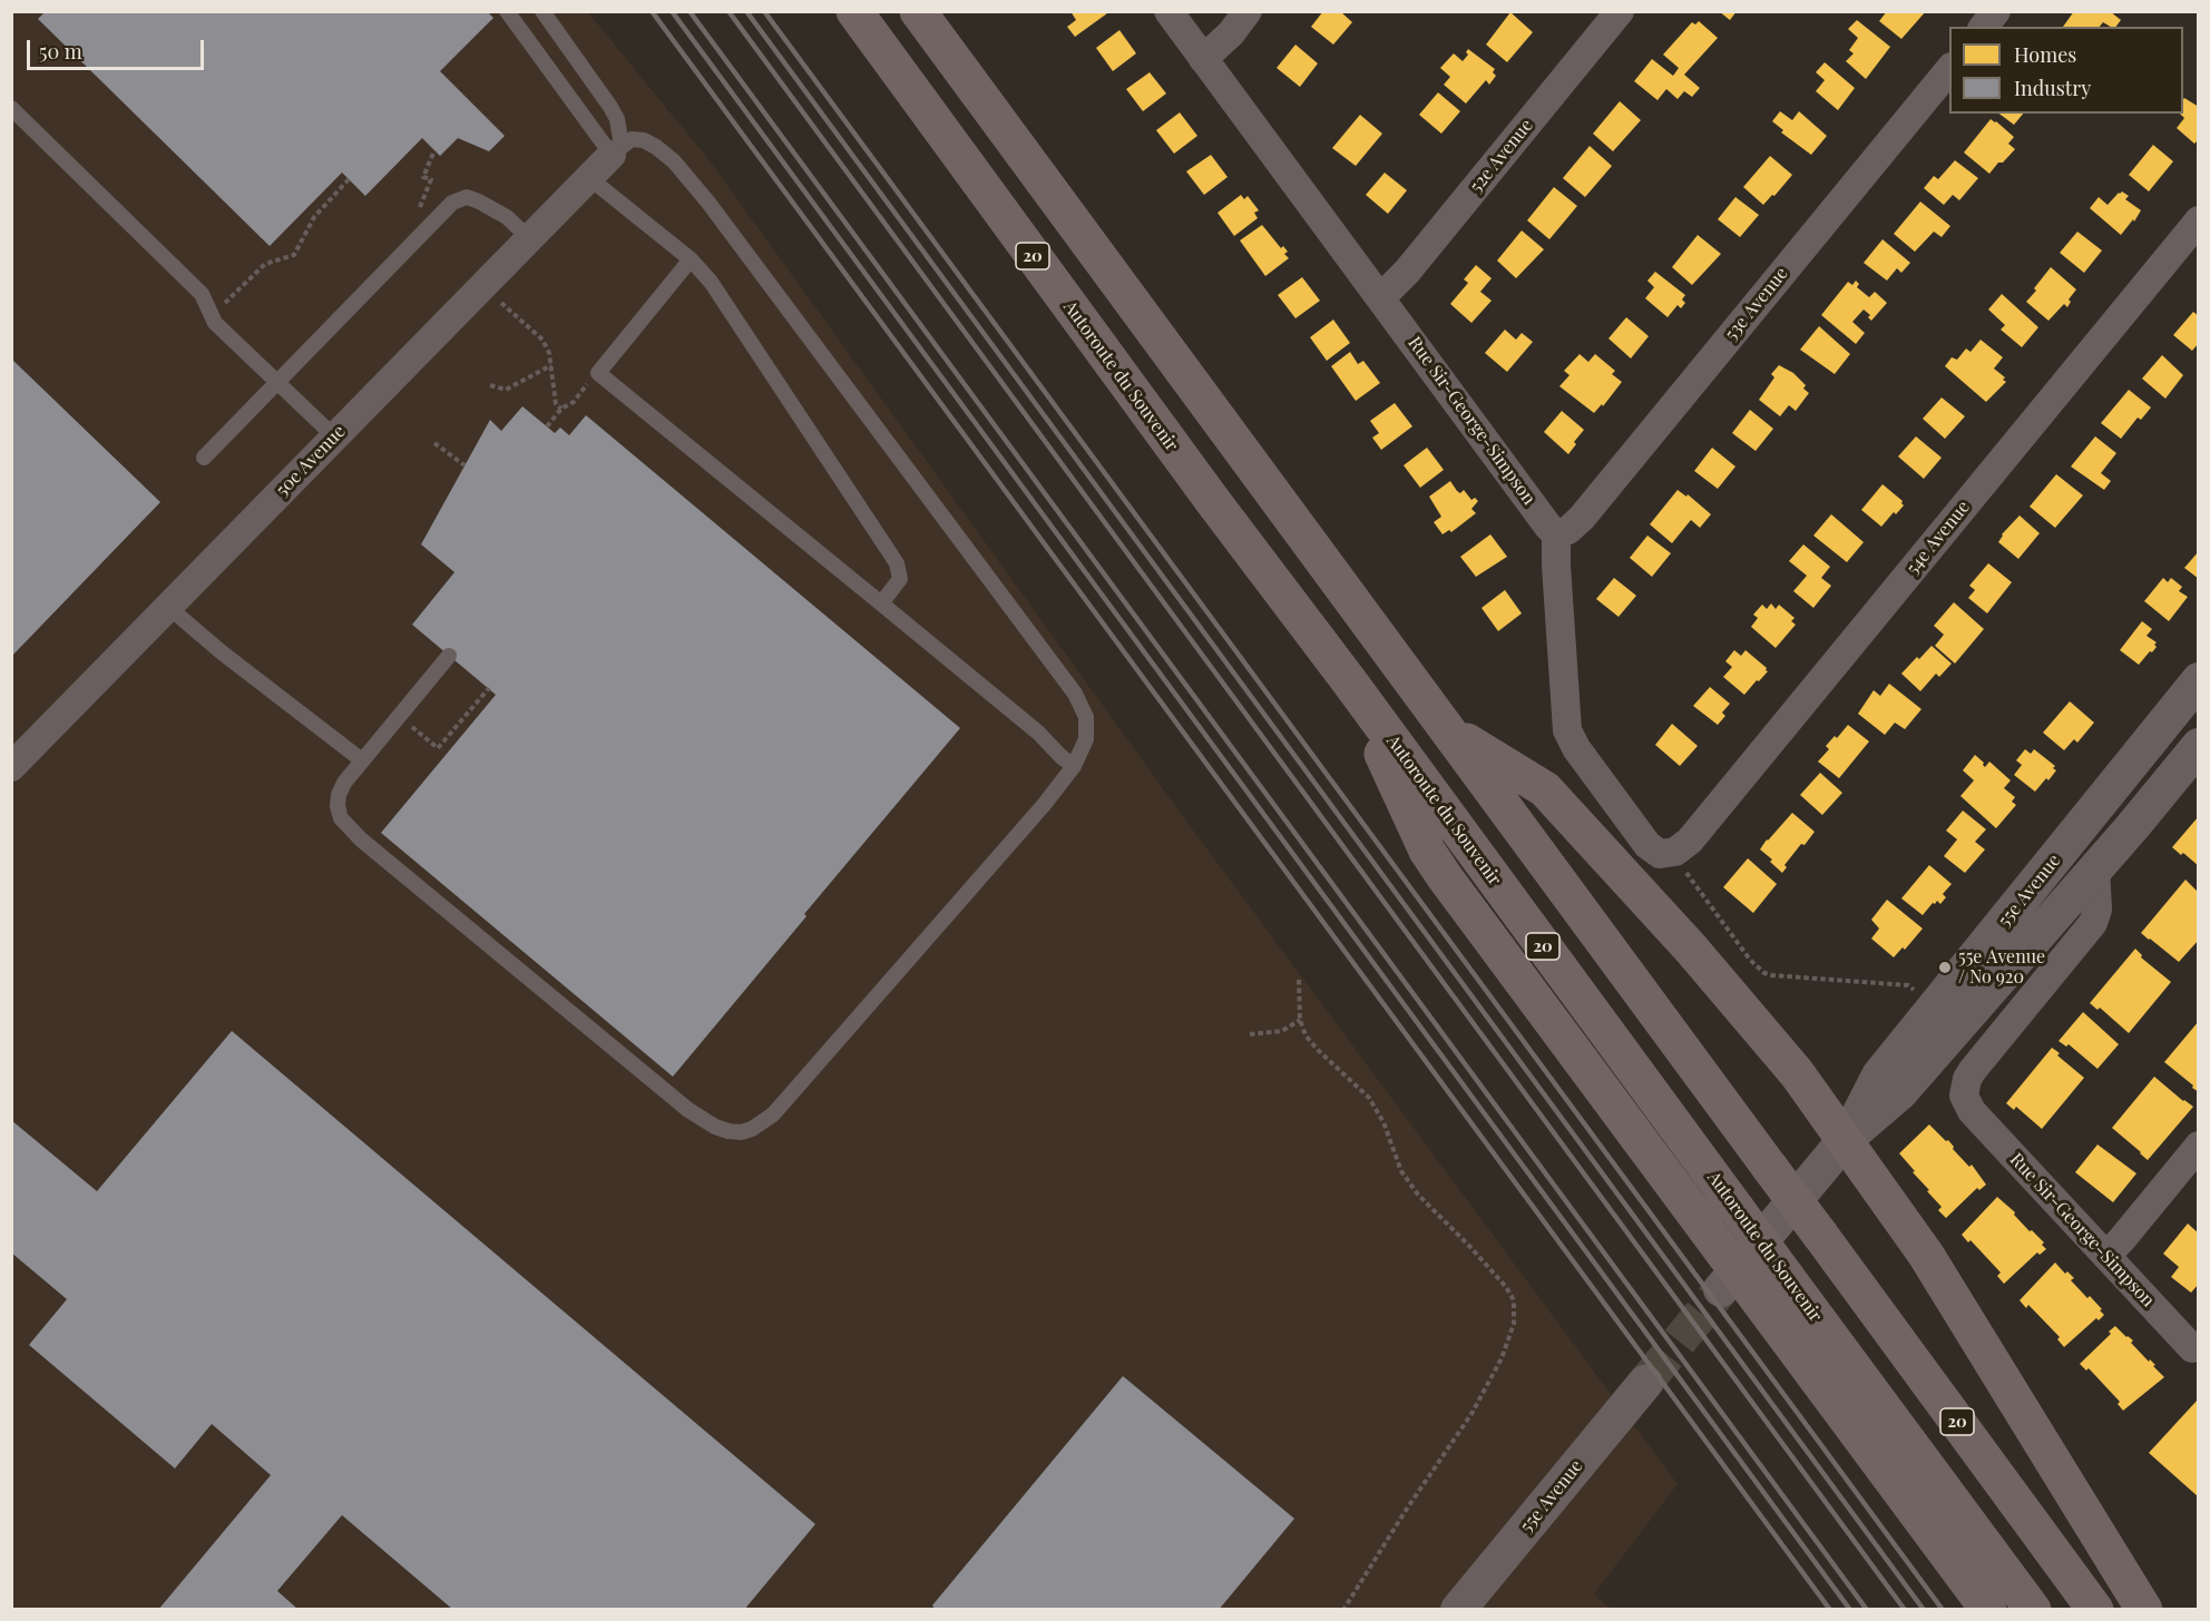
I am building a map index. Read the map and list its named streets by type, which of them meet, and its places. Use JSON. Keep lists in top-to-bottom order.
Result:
{
  "streets": {
    "highway": ["20", "Autoroute du Souvenir"],
    "street": [
      "52e Avenue",
      "53e Avenue",
      "Rue Sir-George-Simpson",
      "50e Avenue",
      "54e Avenue",
      "55e Avenue"
    ]
  },
  "crossings": [
    ["52e Avenue", "Rue Sir-George-Simpson"],
    ["53e Avenue", "Rue Sir-George-Simpson"],
    ["Rue Sir-George-Simpson", "55e Avenue"]
  ],
  "places": ["55e Avenue / No 920"],
  "legend": ["Homes", "Industry"],
  "scale_bar": "50 m"
}
